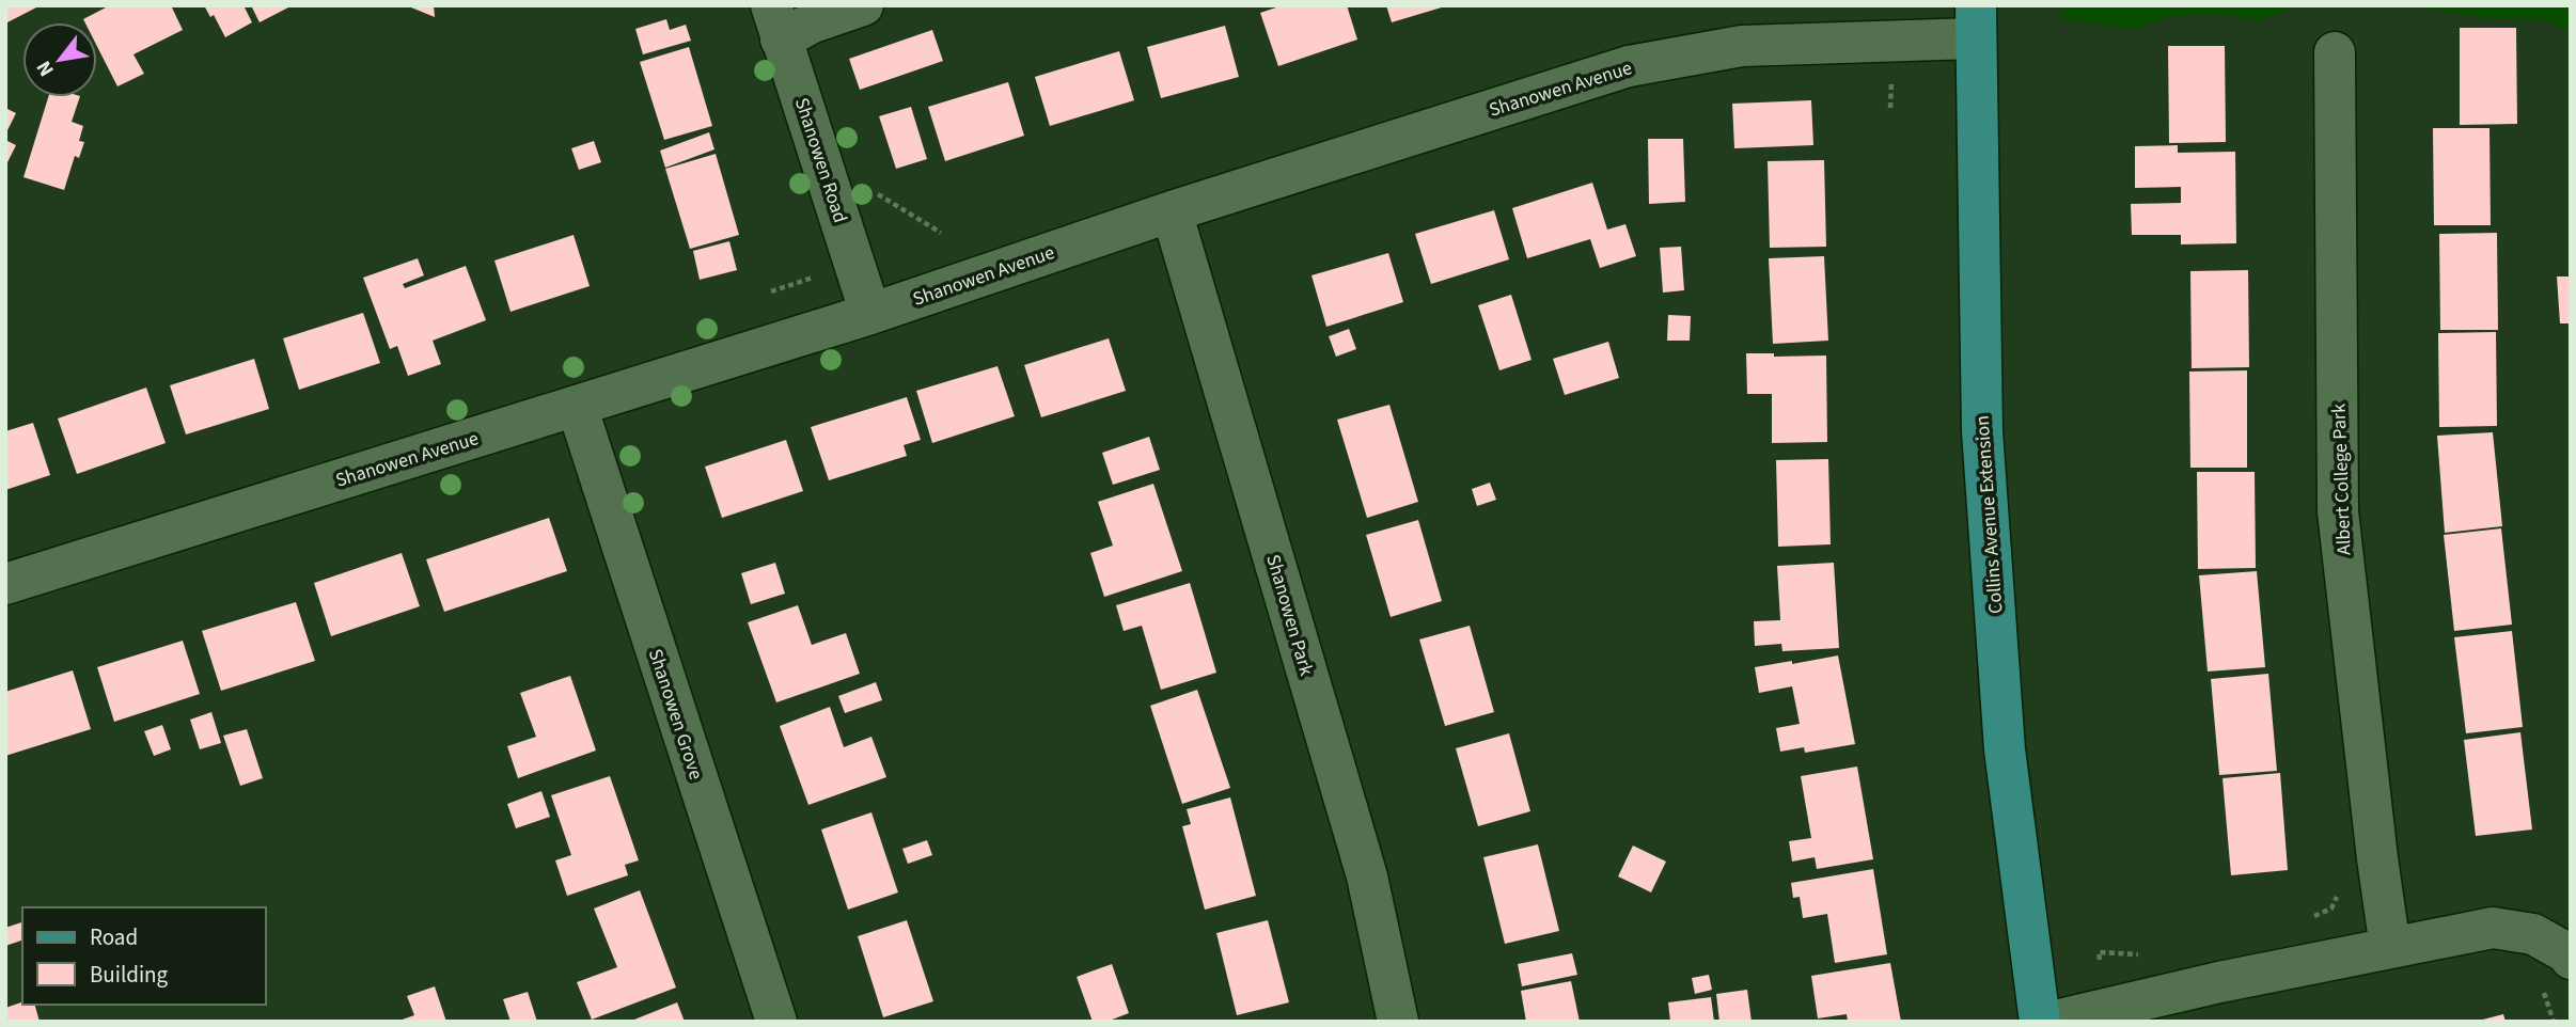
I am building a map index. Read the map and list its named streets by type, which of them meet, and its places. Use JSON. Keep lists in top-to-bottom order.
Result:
{
  "streets": {
    "main road": ["Collins Avenue Extension"],
    "street": [
      "Shanowen Avenue",
      "Shanowen Road",
      "Albert College Park",
      "Shanowen Park",
      "Shanowen Grove"
    ]
  },
  "crossings": [
    ["Shanowen Avenue", "Shanowen Road"],
    ["Shanowen Avenue", "Collins Avenue Extension"],
    ["Shanowen Avenue", "Shanowen Park"],
    ["Shanowen Avenue", "Shanowen Grove"]
  ],
  "legend": ["Road", "Building"],
  "north": "bottom left"
}
